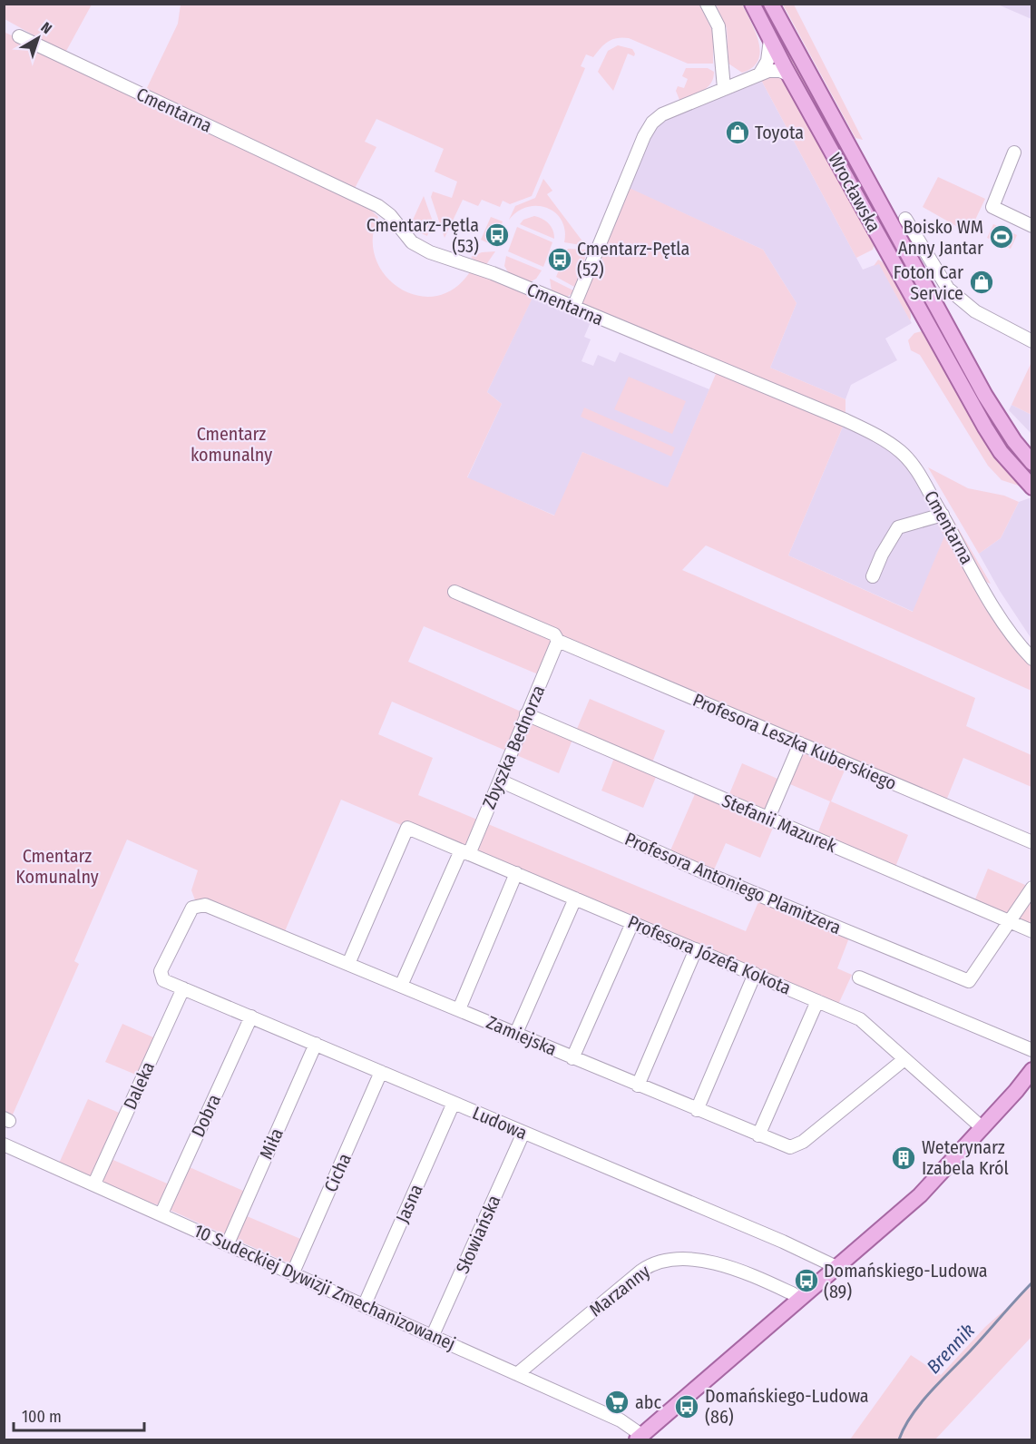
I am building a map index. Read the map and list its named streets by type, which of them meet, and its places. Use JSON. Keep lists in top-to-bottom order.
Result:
{
  "streets": {
    "main road": ["Wrocławska"],
    "street": [
      "Cmentarna",
      "Profesora Leszka Kuberskiego",
      "Zbyszka Bednorza",
      "Stefanii Mazurek",
      "Profesora Antoniego Plamitzera",
      "Profesora Józefa Kokota",
      "Zamiejska",
      "Daleka",
      "Dobra",
      "Ludowa",
      "Miła",
      "Cicha",
      "Jasna",
      "Słowiańska",
      "10 Sudeckiej Dywizji Zmechanizowanej",
      "Marzanny"
    ]
  },
  "crossings": [
    ["Profesora Leszka Kuberskiego", "Zbyszka Bednorza"],
    ["Zbyszka Bednorza", "Stefanii Mazurek"],
    ["Zbyszka Bednorza", "Profesora Antoniego Plamitzera"],
    ["Zbyszka Bednorza", "Profesora Józefa Kokota"],
    ["Zbyszka Bednorza", "Zamiejska"],
    ["Stefanii Mazurek", "Profesora Antoniego Plamitzera"],
    ["Profesora Józefa Kokota", "Zamiejska"],
    ["Zamiejska", "Ludowa"],
    ["Daleka", "Ludowa"],
    ["Daleka", "10 Sudeckiej Dywizji Zmechanizowanej"],
    ["Dobra", "Ludowa"],
    ["Dobra", "10 Sudeckiej Dywizji Zmechanizowanej"],
    ["Ludowa", "Miła"],
    ["Ludowa", "Cicha"],
    ["Ludowa", "Jasna"],
    ["Ludowa", "Słowiańska"],
    ["Miła", "10 Sudeckiej Dywizji Zmechanizowanej"],
    ["Cicha", "10 Sudeckiej Dywizji Zmechanizowanej"],
    ["Jasna", "10 Sudeckiej Dywizji Zmechanizowanej"],
    ["Słowiańska", "10 Sudeckiej Dywizji Zmechanizowanej"],
    ["10 Sudeckiej Dywizji Zmechanizowanej", "Marzanny"]
  ],
  "water": ["Brennik"],
  "parks": ["Cmentarz komunalny", "Cmentarz Komunalny"],
  "places": {
    "shop": ["Toyota", "Foton Car Service"],
    "bus stop": [
      "Cmentarz-Pętla (53)",
      "Cmentarz-Pętla (52)",
      "Domańskiego-Ludowa (89)",
      "Domańskiego-Ludowa (86)"
    ],
    "sports": ["Boisko WM Anny Jantar"],
    "building": ["Weterynarz Izabela Król"],
    "supermarket": ["abc"]
  },
  "scale_bar": "100 m",
  "north": "top right"
}
